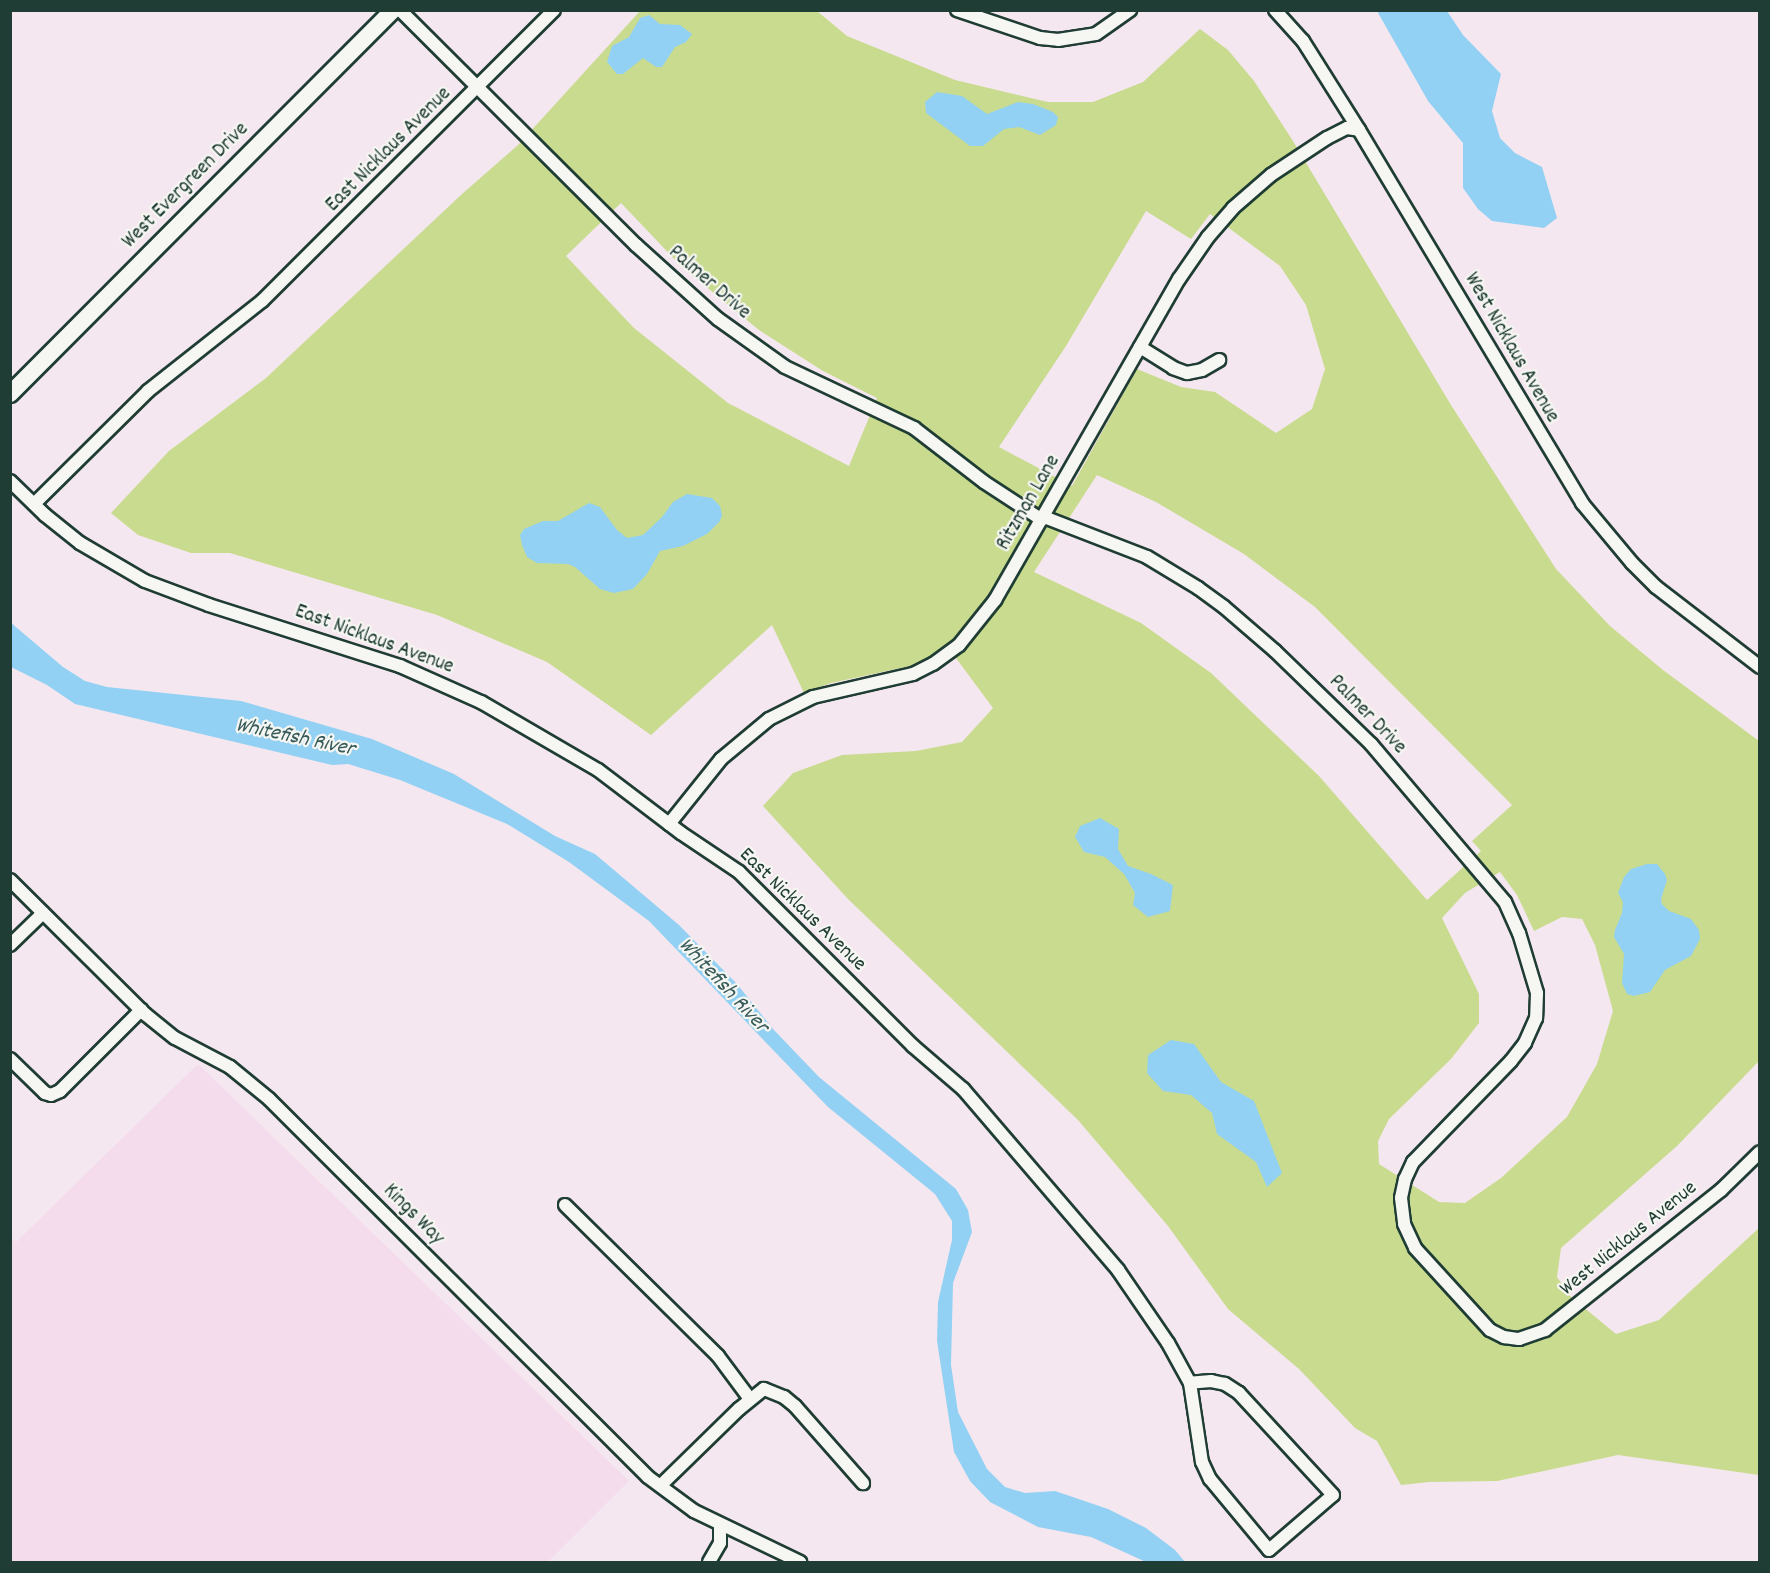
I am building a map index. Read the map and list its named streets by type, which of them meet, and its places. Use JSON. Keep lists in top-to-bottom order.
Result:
{
  "streets": {
    "street": [
      "East Nicklaus Avenue",
      "West Evergreen Drive",
      "Palmer Drive",
      "West Nicklaus Avenue",
      "Ritzman Lane",
      "Kings Way"
    ]
  },
  "crossings": [
    ["East Nicklaus Avenue", "Palmer Drive"],
    ["East Nicklaus Avenue", "Ritzman Lane"],
    ["Palmer Drive", "West Nicklaus Avenue"],
    ["Palmer Drive", "Ritzman Lane"],
    ["West Nicklaus Avenue", "Ritzman Lane"]
  ],
  "water": ["Whitefish River"]
}
